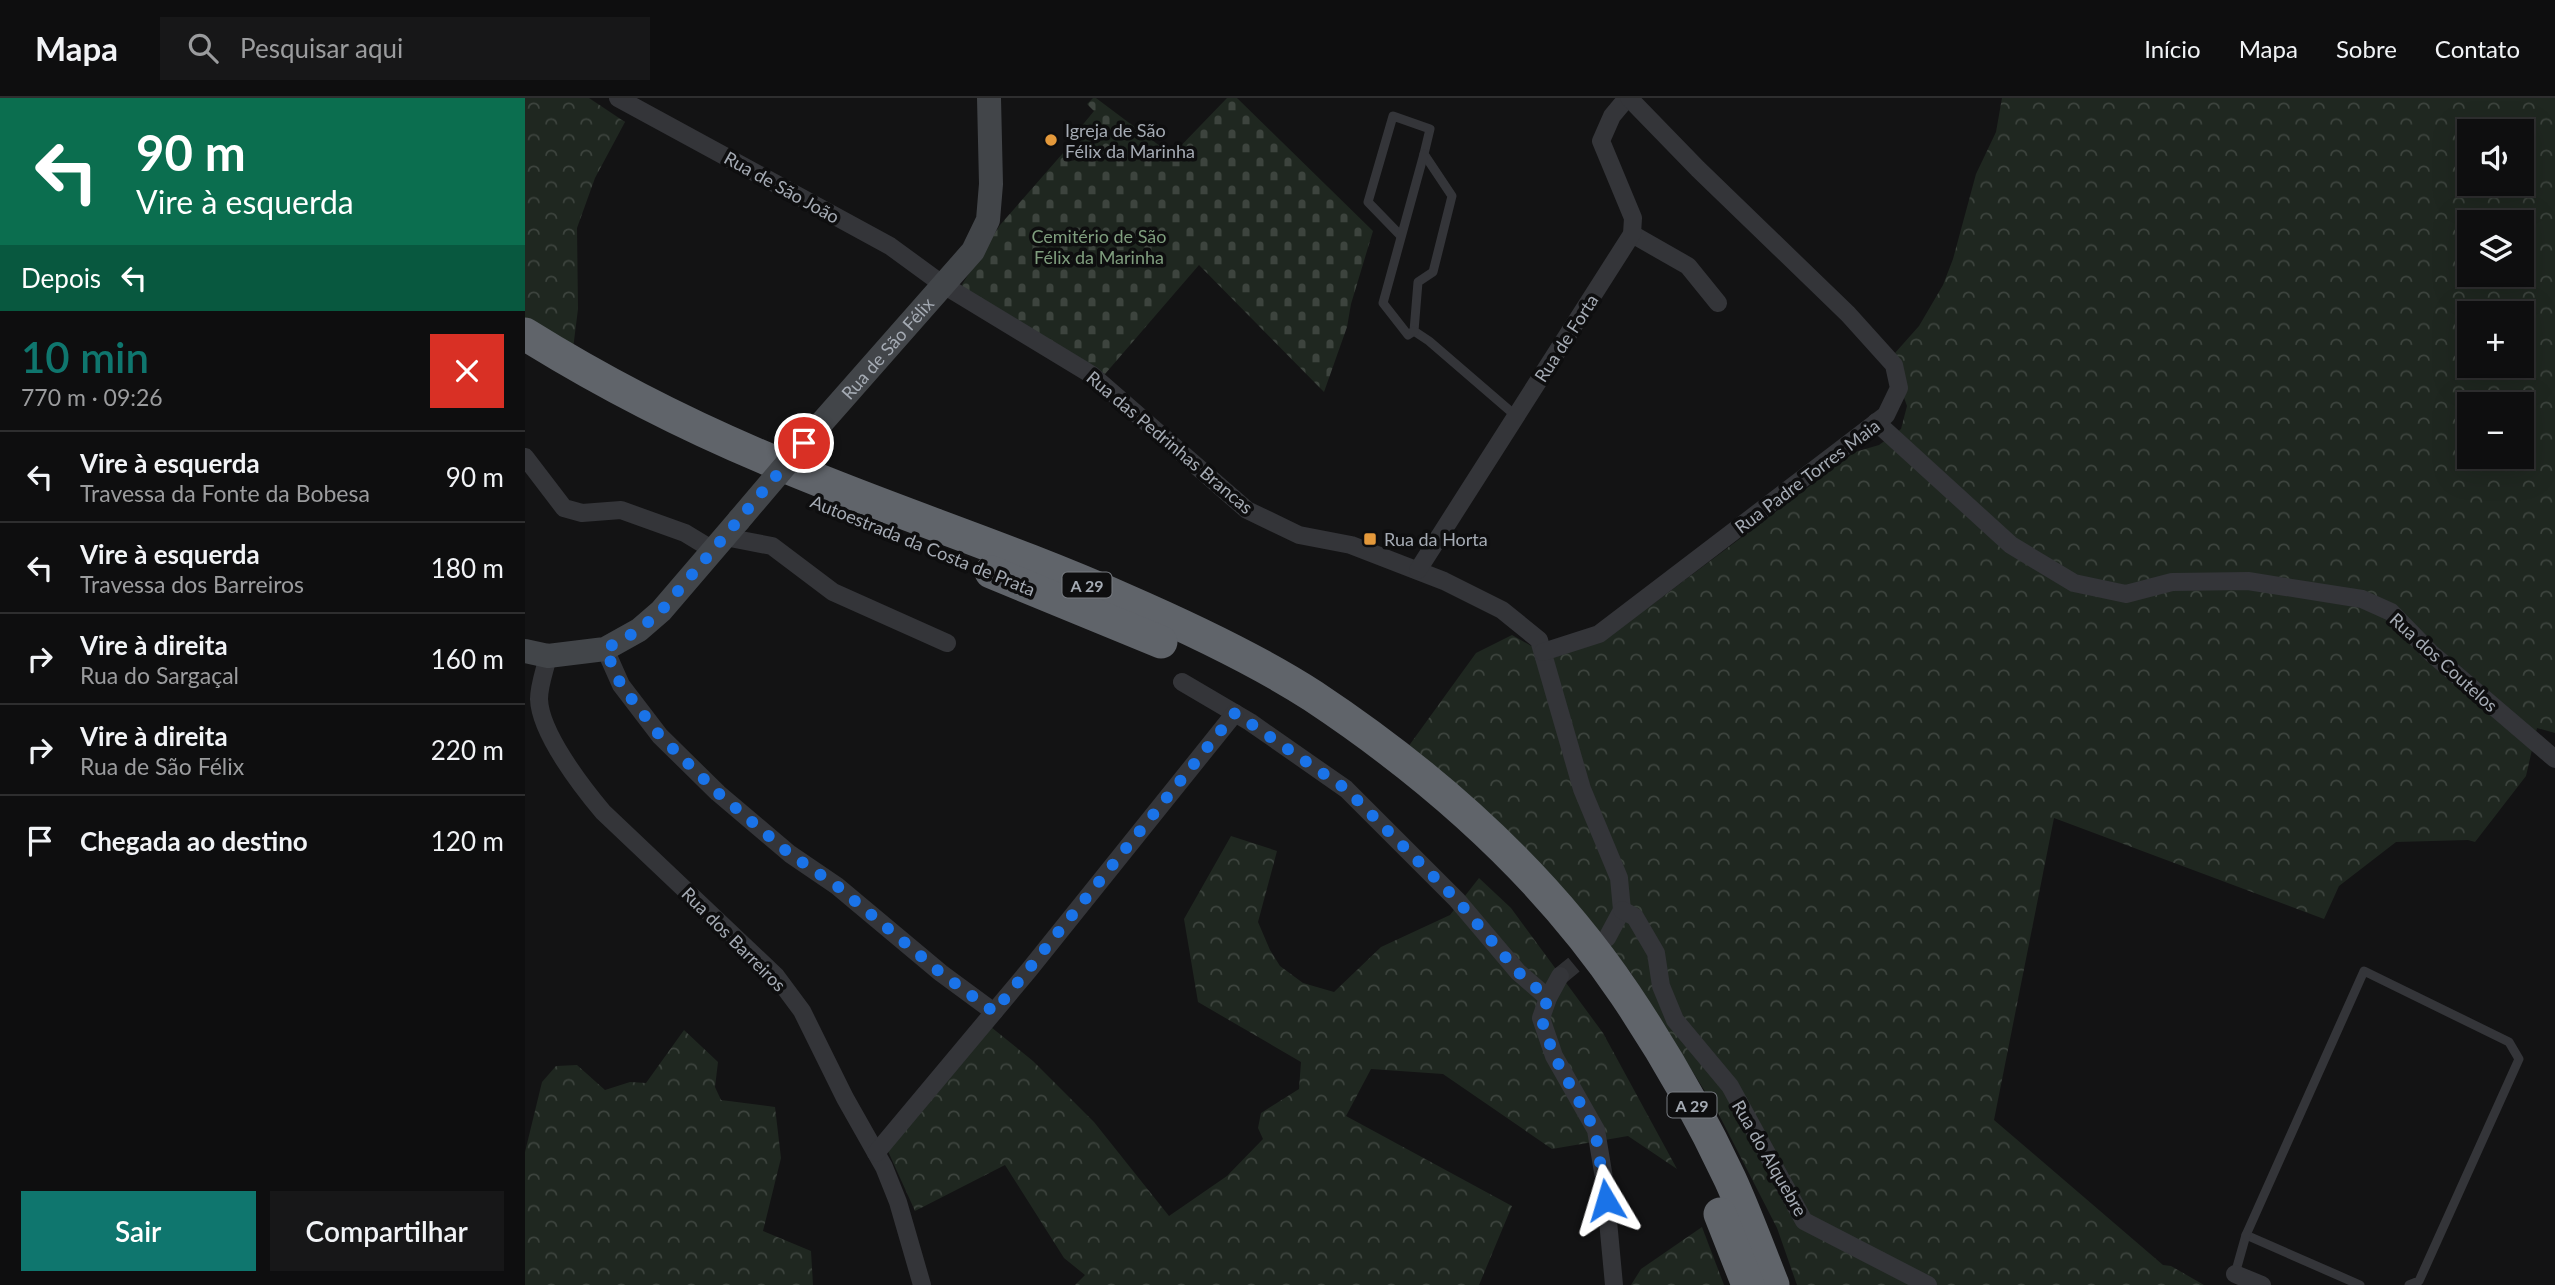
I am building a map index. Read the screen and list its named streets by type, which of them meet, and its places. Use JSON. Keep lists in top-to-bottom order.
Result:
{
  "streets": {
    "highway": ["Autoestrada da Costa de Prata", "A 29"],
    "main road": ["Rua de São Félix"],
    "street": [
      "Rua de São João",
      "Rua de Forta",
      "Rua das Pedrinhas Brancas",
      "Rua Padre Torres Maia",
      "Rua dos Coutelos",
      "Rua dos Barreiros",
      "Rua do Alquebre"
    ]
  },
  "crossings": [
    ["Rua de São João", "Rua de São Félix"],
    ["Rua de São João", "Rua das Pedrinhas Brancas"],
    ["Rua de Forta", "Rua das Pedrinhas Brancas"],
    ["Rua de São Félix", "Rua das Pedrinhas Brancas"],
    ["Rua de São Félix", "Rua dos Barreiros"],
    ["Rua das Pedrinhas Brancas", "Rua Padre Torres Maia"],
    ["Rua das Pedrinhas Brancas", "Rua do Alquebre"],
    ["Rua Padre Torres Maia", "Rua dos Coutelos"]
  ],
  "parks": ["Cemitério de São Félix da Marinha"],
  "places": {
    "other": ["Igreja de São Félix da Marinha"],
    "transit": ["Rua da Horta"]
  },
  "page": {
    "header": "Mapa",
    "search": "Pesquisar aqui",
    "nav": [
      "Início",
      "Mapa",
      "Sobre",
      "Contato"
    ],
    "turn": ["90 m", "Vire à esquerda"],
    "map_buttons": ["+", "−"],
    "then": "Depois",
    "heading": ["10 min", "770 m · 09:26"],
    "list": [
      {
        "name": "Vire à esquerda",
        "note": "Travessa da Fonte da Bobesa",
        "value": "90 m"
      },
      {
        "name": "Vire à esquerda",
        "note": "Travessa dos Barreiros",
        "value": "180 m"
      },
      {
        "name": "Vire à direita",
        "note": "Rua do Sargaçal",
        "value": "160 m"
      },
      {
        "name": "Vire à direita",
        "note": "Rua de São Félix",
        "value": "220 m"
      },
      {
        "name": "Chegada ao destino",
        "value": "120 m"
      }
    ],
    "buttons": ["Sair", "Compartilhar"]
  }
}
